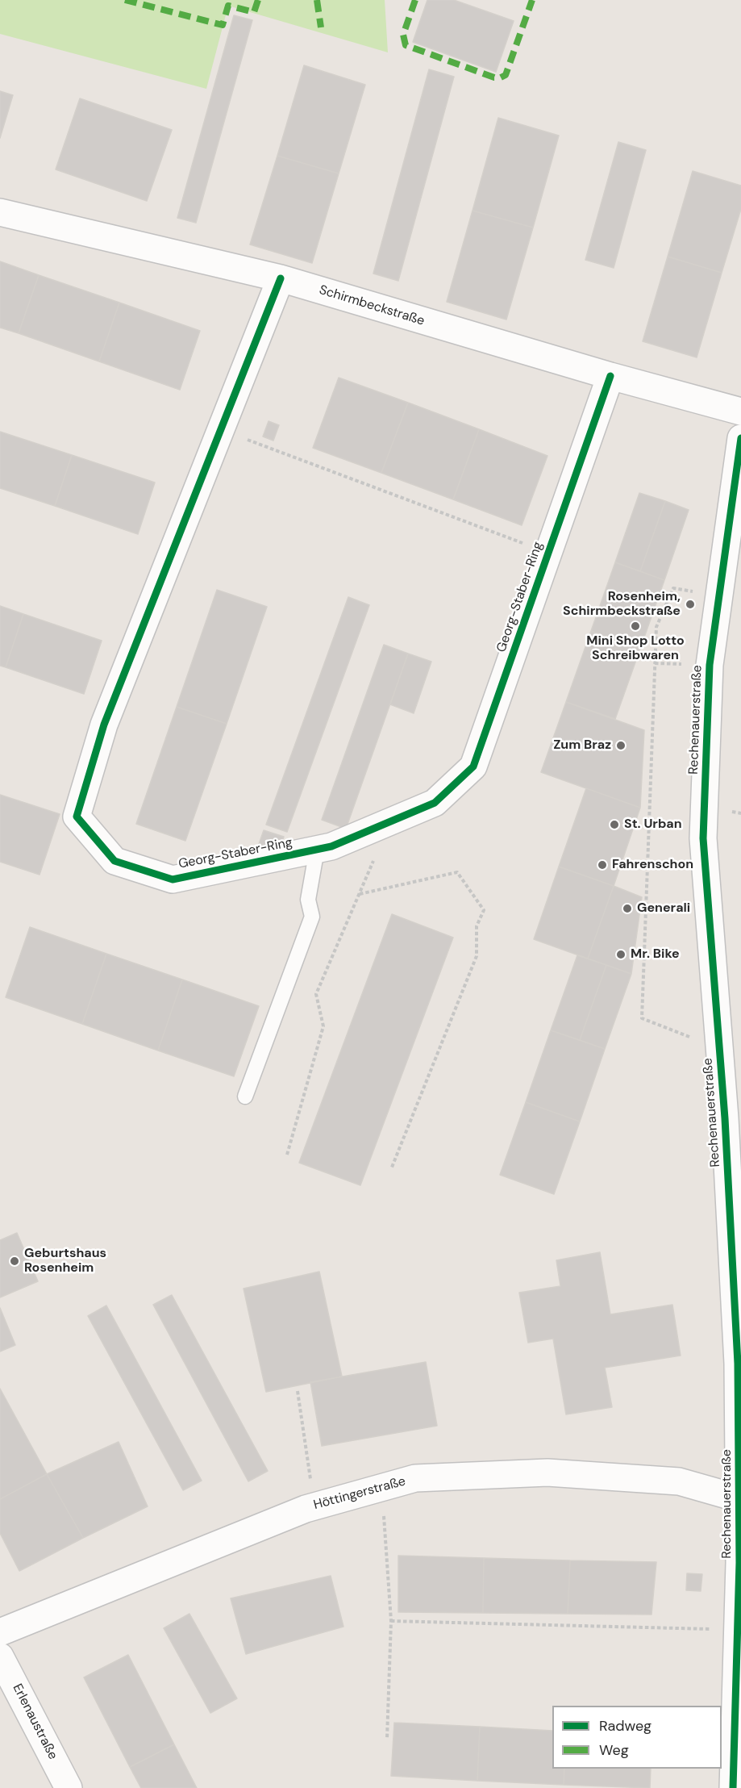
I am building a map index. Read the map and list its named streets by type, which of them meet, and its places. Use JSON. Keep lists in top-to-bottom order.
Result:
{
  "streets": {
    "street": [
      "Schirmbeckstraße",
      "Georg-Staber-Ring",
      "Rechenauerstraße",
      "Höttingerstraße",
      "Erlenaustraße"
    ]
  },
  "crossings": [
    ["Schirmbeckstraße", "Georg-Staber-Ring"],
    ["Rechenauerstraße", "Höttingerstraße"]
  ],
  "places": [
    "Rosenheim, Schirmbeckstraße",
    "Mini Shop Lotto Schreibwaren",
    "Zum Braz",
    "St. Urban",
    "Fahrenschon",
    "Generali",
    "Mr. Bike",
    "Geburtshaus Rosenheim"
  ],
  "legend": ["Radweg", "Weg"]
}
